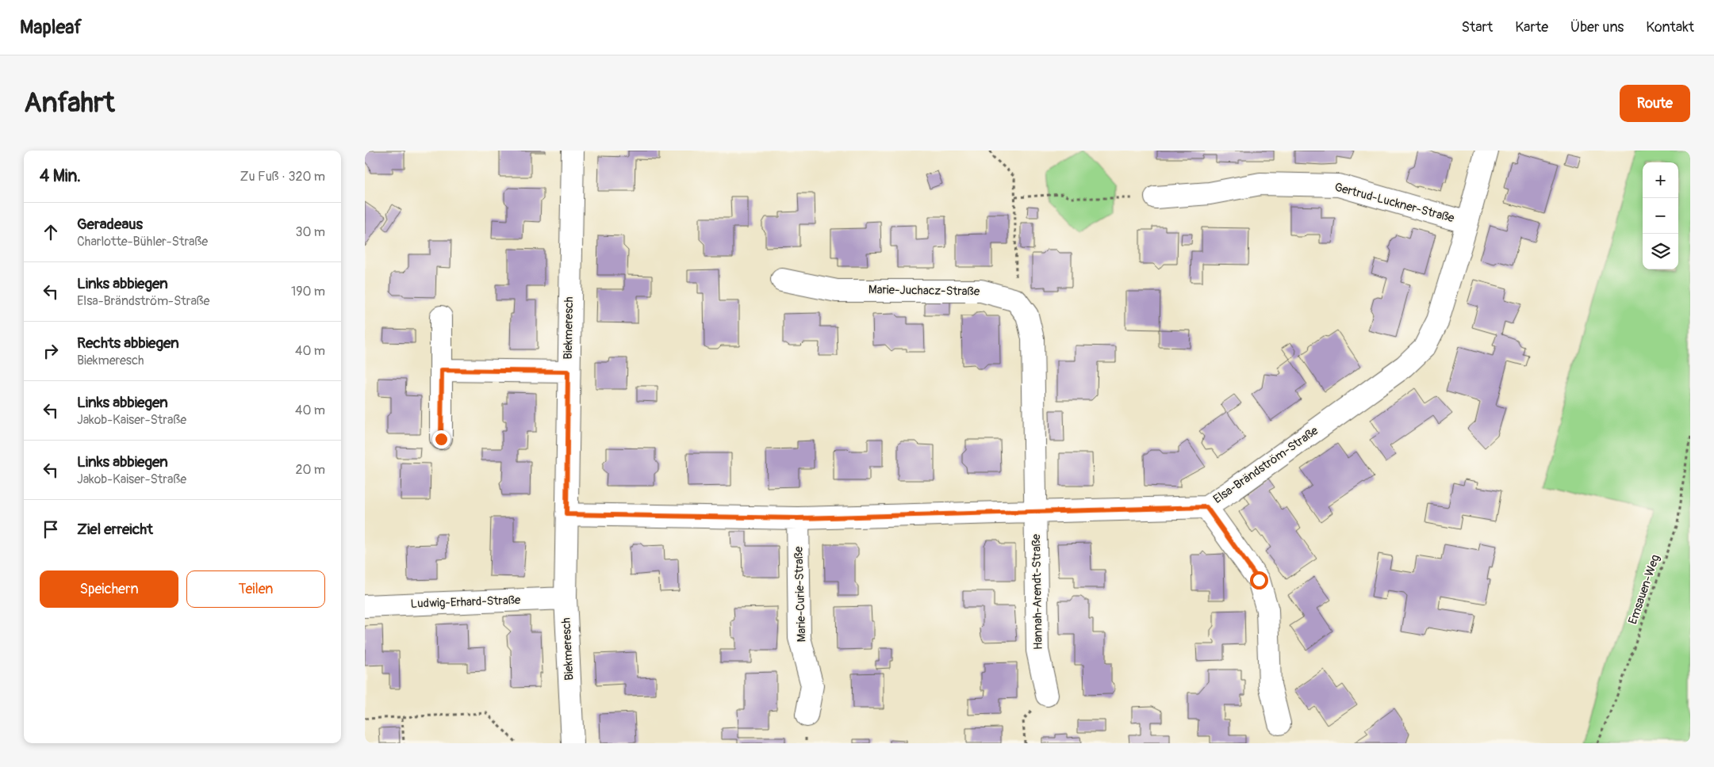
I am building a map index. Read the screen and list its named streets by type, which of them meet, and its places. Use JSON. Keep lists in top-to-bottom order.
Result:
{
  "streets": {
    "street": [
      "Gertrud-Luckner-Straße",
      "Marie-Juchacz-Straße",
      "Biekmeresch",
      "Elsa-Brändström-Straße",
      "Hannah-Arendt-Straße",
      "Marie-Curie-Straße",
      "Ludwig-Erhard-Straße"
    ],
    "path": ["Emsauen-Weg"]
  },
  "crossings": [
    ["Gertrud-Luckner-Straße", "Elsa-Brändström-Straße"],
    ["Biekmeresch", "Elsa-Brändström-Straße"],
    ["Biekmeresch", "Ludwig-Erhard-Straße"],
    ["Elsa-Brändström-Straße", "Hannah-Arendt-Straße"],
    ["Elsa-Brändström-Straße", "Marie-Curie-Straße"]
  ],
  "page": {
    "header": "Mapleaf",
    "nav": [
      "Start",
      "Karte",
      "Über uns",
      "Kontakt"
    ],
    "buttons": [
      "Route",
      ["Speichern", "Teilen"]
    ],
    "title": "Anfahrt",
    "heading": ["4 Min.", "Zu Fuß · 320 m"],
    "map_buttons": ["+", "−"],
    "list": [
      ["Geradeaus", "Charlotte-Bühler-Straße", "30 m"],
      ["Links abbiegen", "Elsa-Brändström-Straße", "190 m"],
      ["Rechts abbiegen", "Biekmeresch", "40 m"],
      ["Links abbiegen", "Jakob-Kaiser-Straße", "40 m"],
      ["Links abbiegen", "Jakob-Kaiser-Straße", "20 m"],
      "Ziel erreicht"
    ]
  }
}
